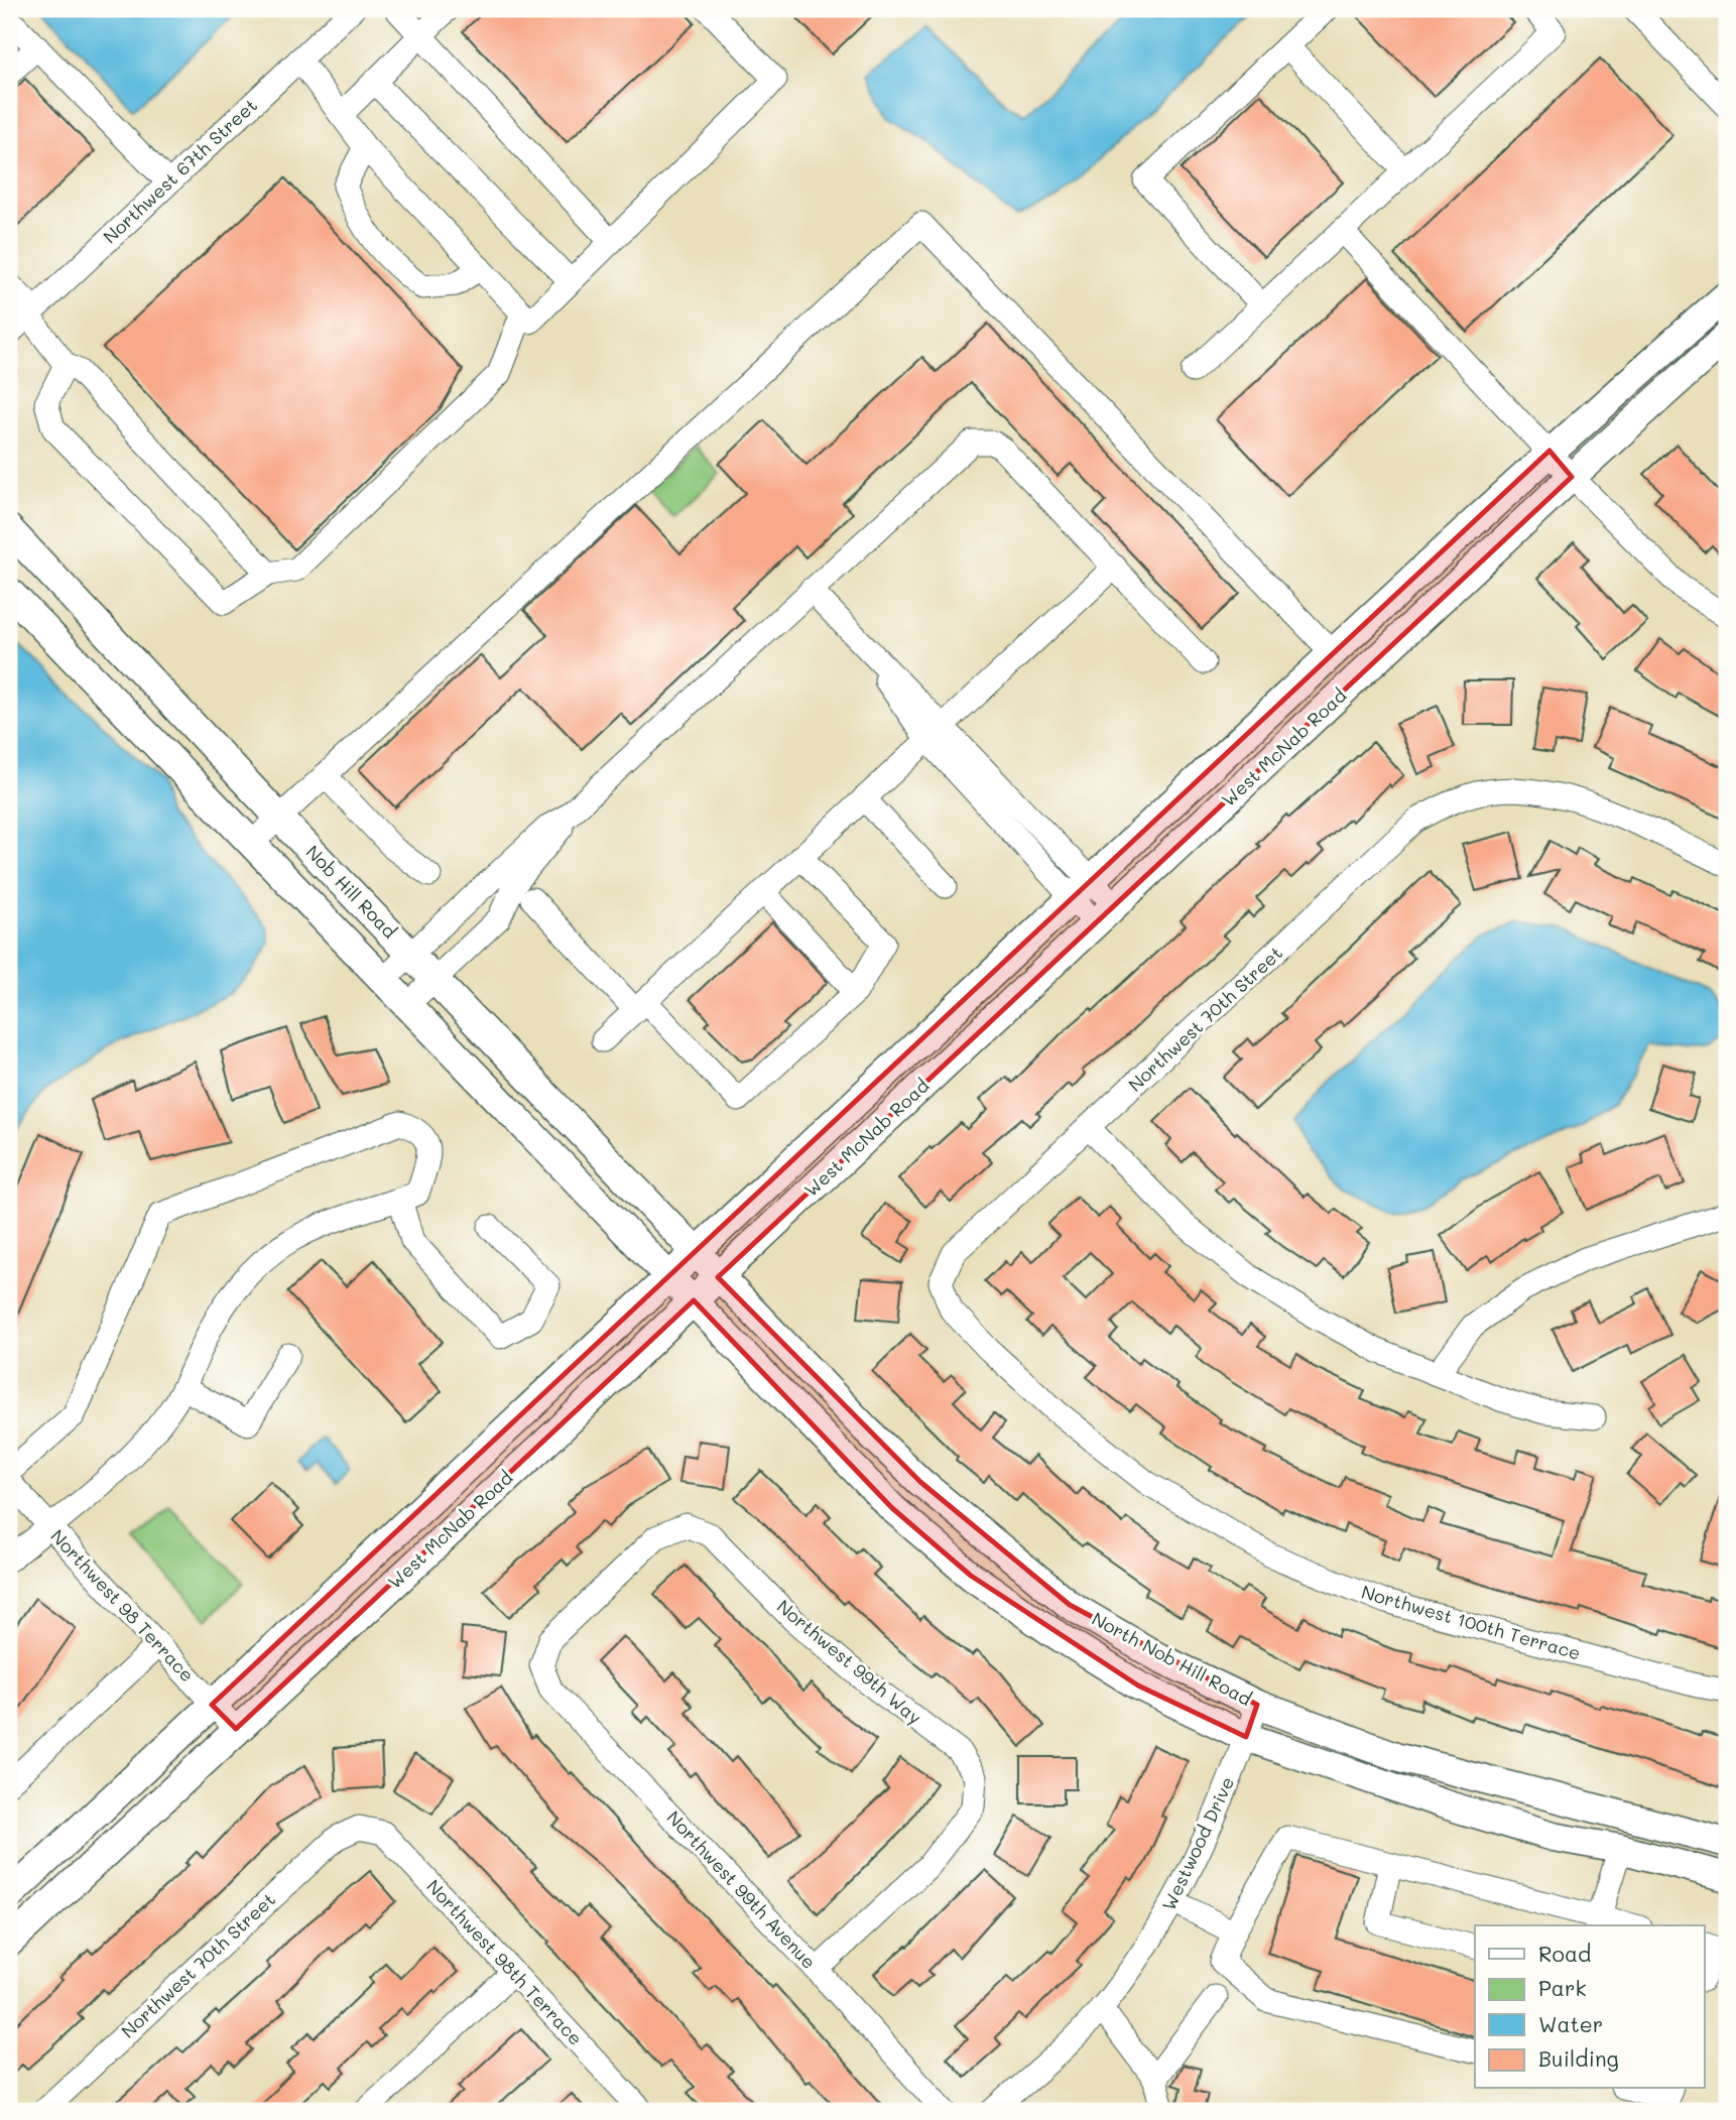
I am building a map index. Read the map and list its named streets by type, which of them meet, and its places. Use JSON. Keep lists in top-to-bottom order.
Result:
{
  "streets": {
    "main road": ["West McNab Road", "Nob Hill Road", "North Nob Hill Road"],
    "street": [
      "Northwest 67th Street",
      "Northwest 70th Street",
      "Northwest 98 Terrace",
      "Northwest 100th Terrace",
      "Northwest 99th Way",
      "Westwood Drive",
      "Northwest 99th Avenue",
      "Northwest 98th Terrace"
    ]
  },
  "crossings": [
    ["West McNab Road", "Nob Hill Road"],
    ["West McNab Road", "Northwest 98 Terrace"],
    ["West McNab Road", "North Nob Hill Road"],
    ["Nob Hill Road", "North Nob Hill Road"],
    ["Northwest 70th Street", "Northwest 100th Terrace"],
    ["Northwest 70th Street", "Northwest 98th Terrace"],
    ["North Nob Hill Road", "Westwood Drive"],
    ["Northwest 99th Way", "Northwest 99th Avenue"]
  ],
  "legend": [
    "Road",
    "Park",
    "Water",
    "Building"
  ]
}
